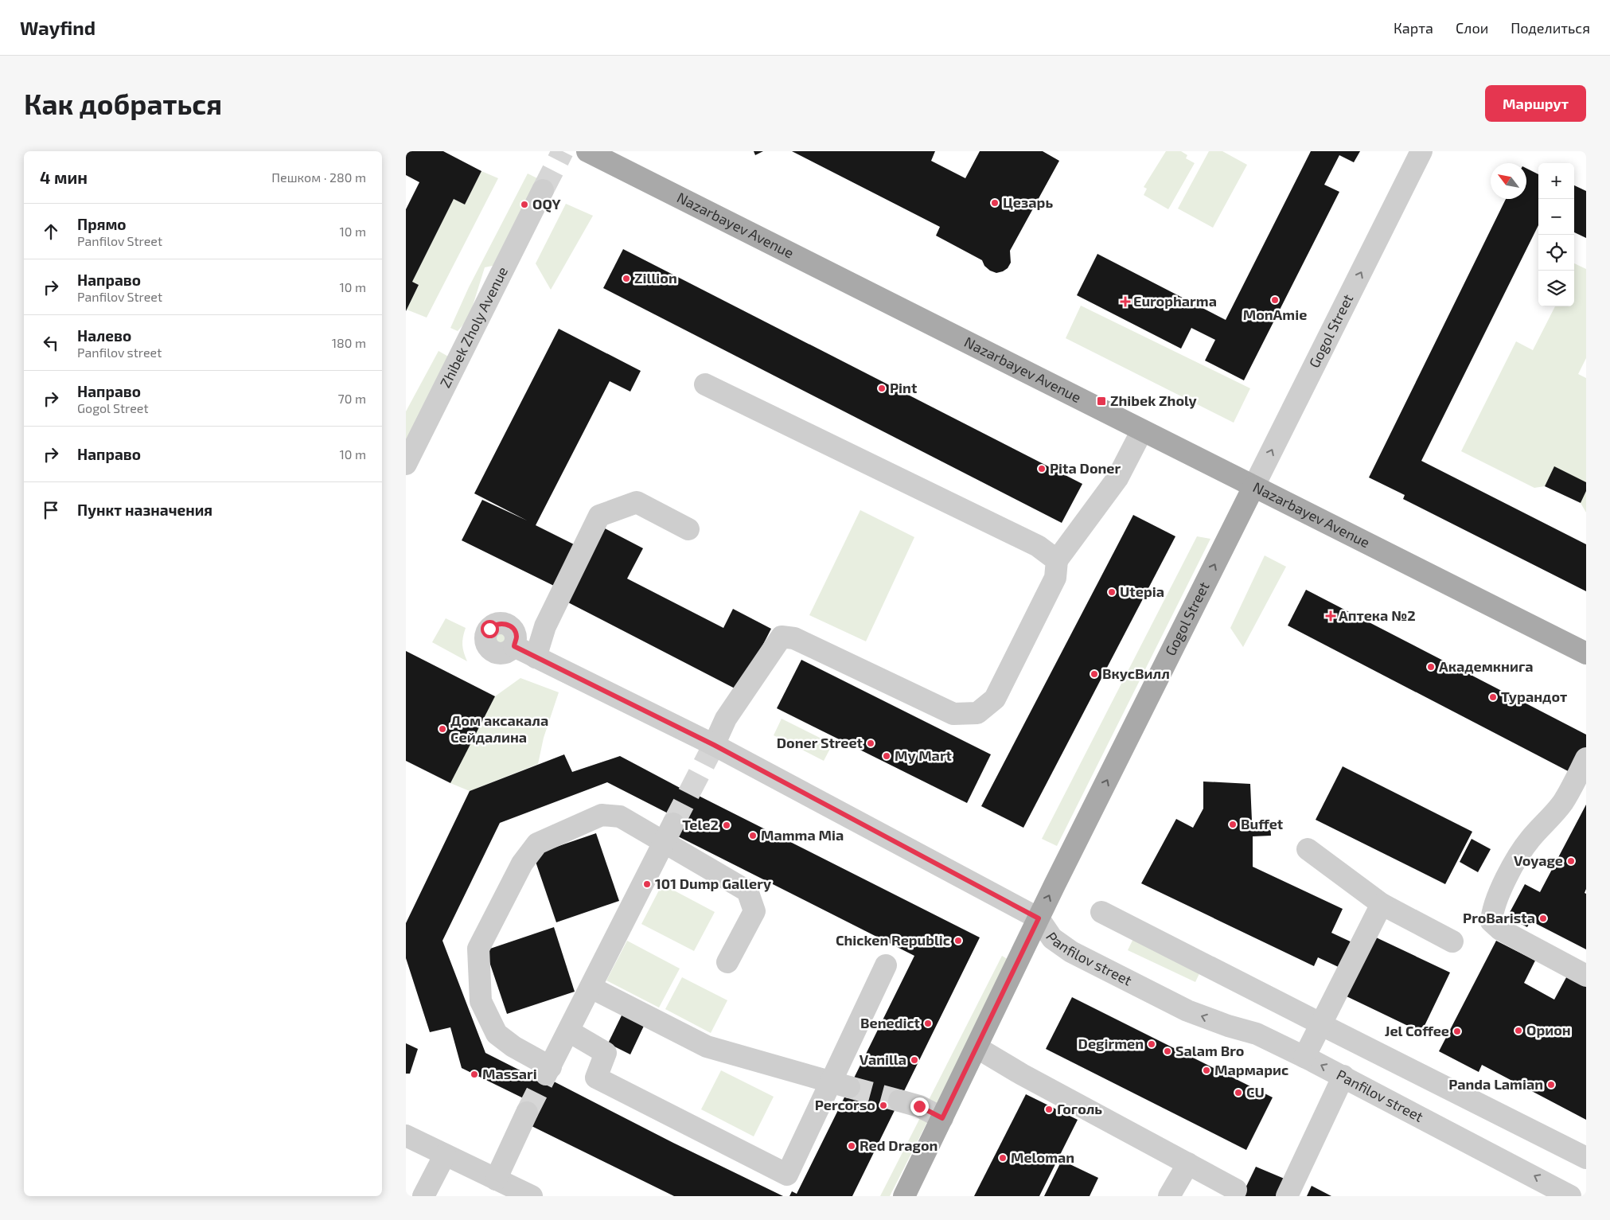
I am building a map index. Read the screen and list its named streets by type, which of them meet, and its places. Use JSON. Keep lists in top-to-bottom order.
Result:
{
  "streets": {
    "main road": ["Nazarbayev Avenue", "Gogol Street"],
    "street": ["Zhibek Zholy Avenue", "Panfilov street"]
  },
  "crossings": [
    ["Nazarbayev Avenue", "Gogol Street"],
    ["Gogol Street", "Panfilov street"]
  ],
  "one_way": ["Gogol Street"],
  "places": {
    "other": [
      "Цезарь",
      "OQY",
      "Zillion",
      "MonAmie",
      "Pint",
      "Pita Doner",
      "Utepia",
      "Академкнига",
      "ВкусВилл",
      "Турандот",
      "Дом аксакала Сейдалина",
      "Doner Street",
      "My Mart",
      "Buffet",
      "Tele2",
      "Mamma Mia",
      "Voyage",
      "101 Dump Gallery",
      "ProBarista",
      "Chicken Republic",
      "Benedict",
      "Орион",
      "Jel Coffee",
      "Degirmen",
      "Salam Bro",
      "Vanilla",
      "Мармарис",
      "Massari",
      "Panda Lamian",
      "CU",
      "Percorso",
      "Гоголь",
      "Red Dragon",
      "Meloman"
    ],
    "health": ["Europharma", "Аптека №2"],
    "transit": ["Zhibek Zholy"]
  },
  "north": "top left",
  "page": {
    "header": "Wayfind",
    "nav": ["Карта", "Слои", "Поделиться"],
    "buttons": "Маршрут",
    "title": "Как добраться",
    "heading": ["4 мин", "Пешком · 280 m"],
    "map_buttons": ["+", "−"],
    "list": [
      ["Прямо", "Panfilov Street", "10 m"],
      ["Направо", "Panfilov Street", "10 m"],
      ["Налево", "Panfilov street", "180 m"],
      ["Направо", "Gogol Street", "70 m"],
      ["Направо", "10 m"],
      "Пункт назначения"
    ]
  }
}
